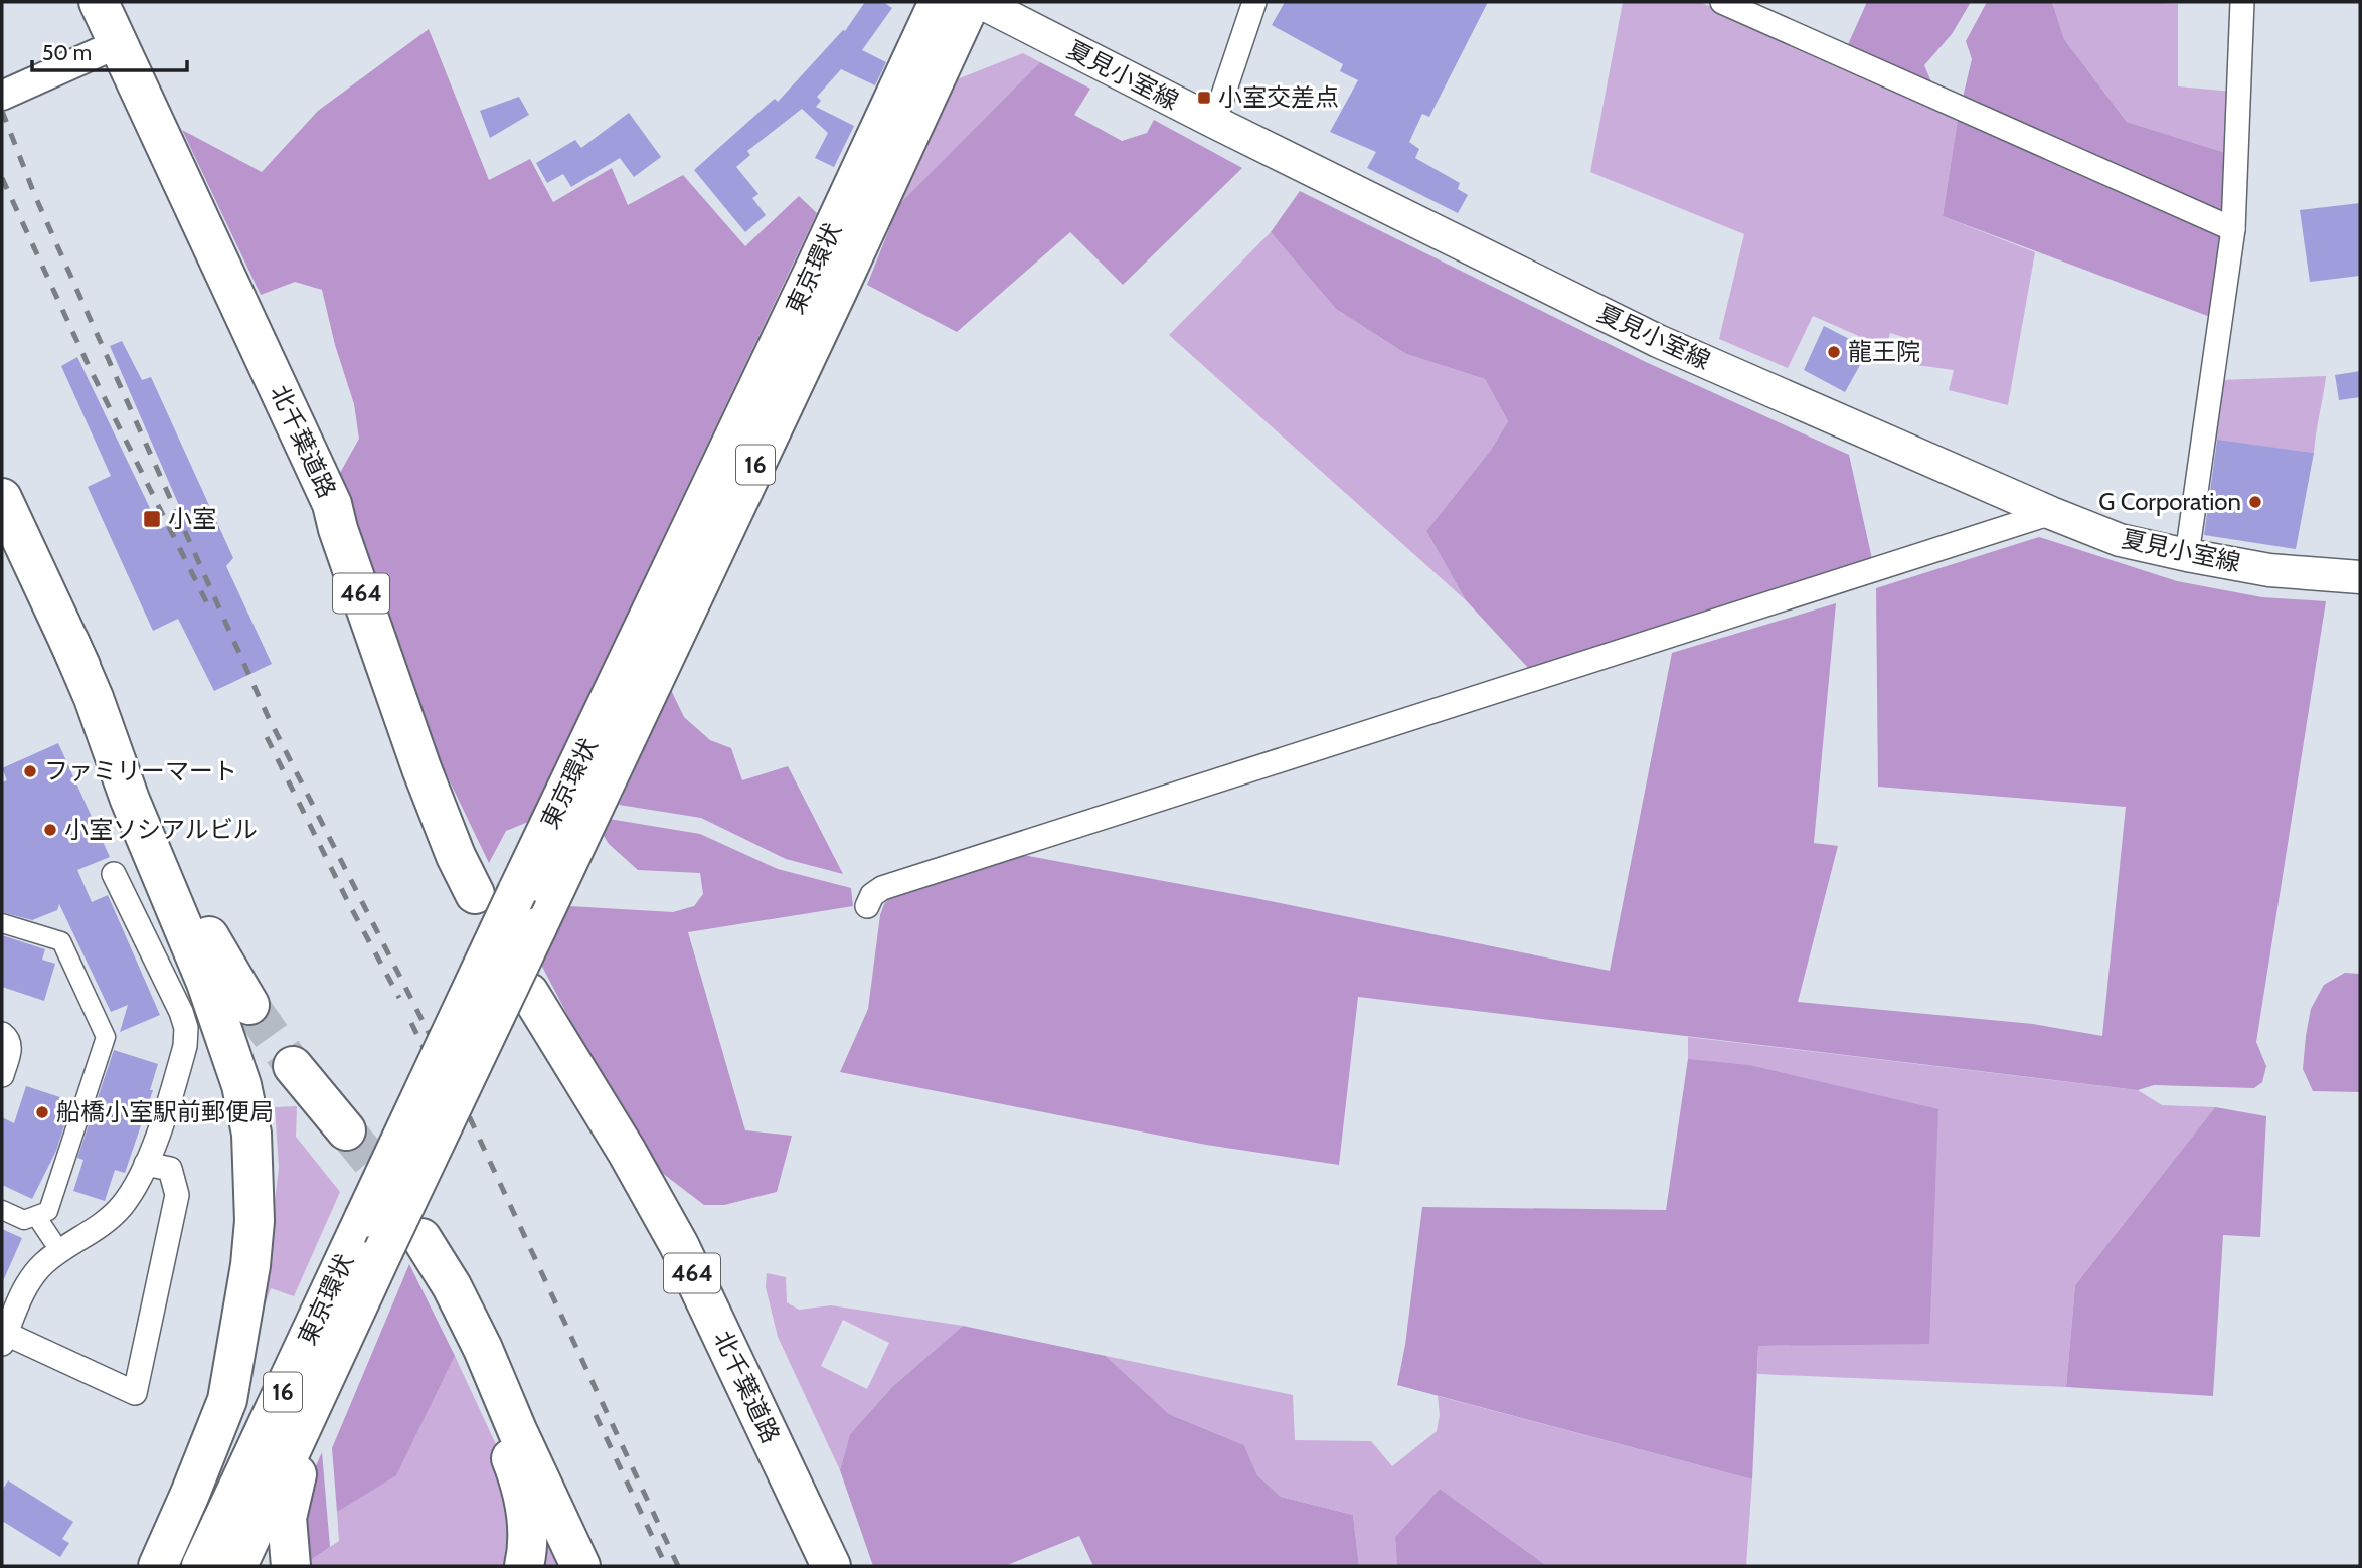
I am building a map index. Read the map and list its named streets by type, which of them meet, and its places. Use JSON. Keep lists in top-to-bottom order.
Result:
{
  "streets": {
    "highway": [
      "東京環状",
      "北千葉道路",
      "16",
      "464"
    ],
    "main road": ["夏見小室線"]
  },
  "places": {
    "transit": ["小室交差点", "小室"],
    "other": [
      "龍王院",
      "G Corporation",
      "ファミリーマート",
      "小室ソシアルビル",
      "船橋小室駅前郵便局"
    ]
  },
  "scale_bar": "50 m"
}
